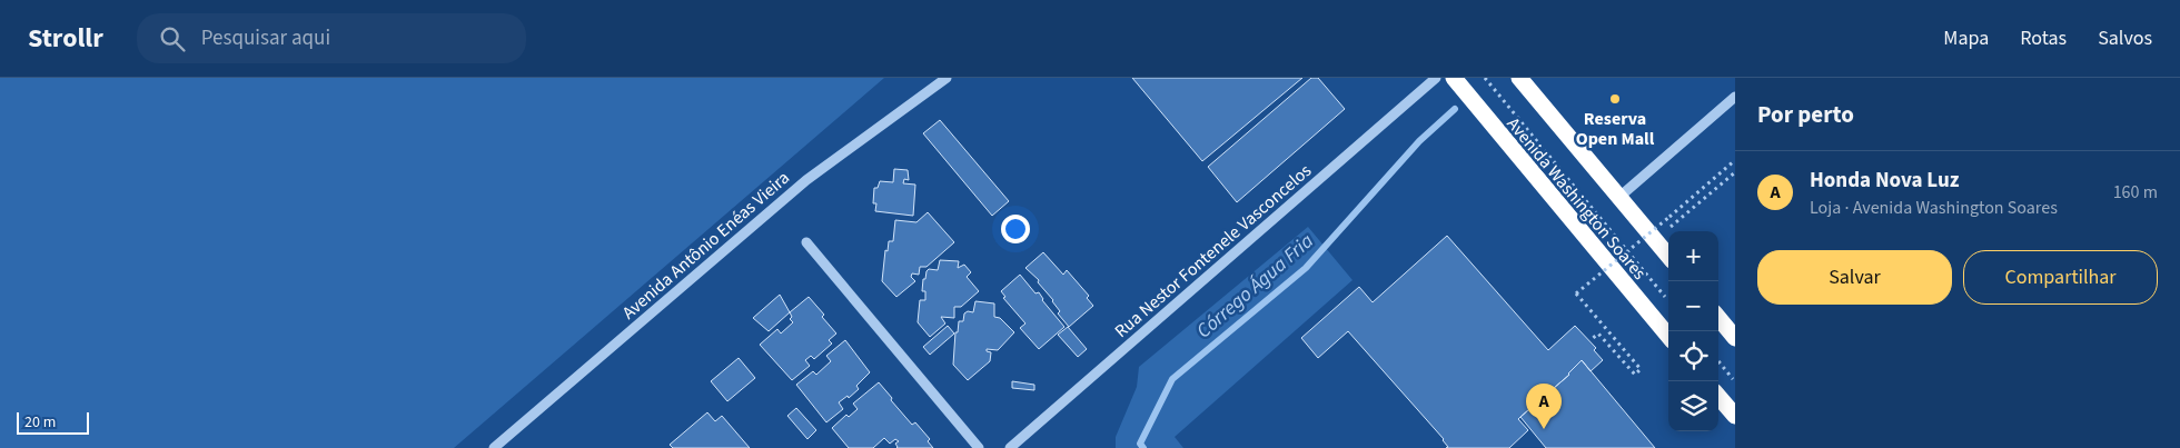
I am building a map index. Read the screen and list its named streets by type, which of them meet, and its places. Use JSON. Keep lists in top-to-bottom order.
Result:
{
  "streets": {
    "highway": ["Avenida Washington Soares"],
    "street": ["Avenida Antônio Enéas Vieira", "Rua Nestor Fontenele Vasconcelos"]
  },
  "water": ["Córrego Água Fria"],
  "places": ["Reserva Open Mall"],
  "scale_bar": "20 m",
  "page": {
    "header": "Strollr",
    "search": "Pesquisar aqui",
    "nav": ["Mapa", "Rotas", "Salvos"],
    "heading": "Por perto",
    "list": [
      {
        "mark": "A",
        "name": "Honda Nova Luz",
        "note": "Loja · Avenida Washington Soares",
        "value": "160 m"
      }
    ],
    "map_buttons": ["+", "−"],
    "buttons": ["Salvar", "Compartilhar"],
    "pins": "A",
    "scale": "20 m"
  }
}
